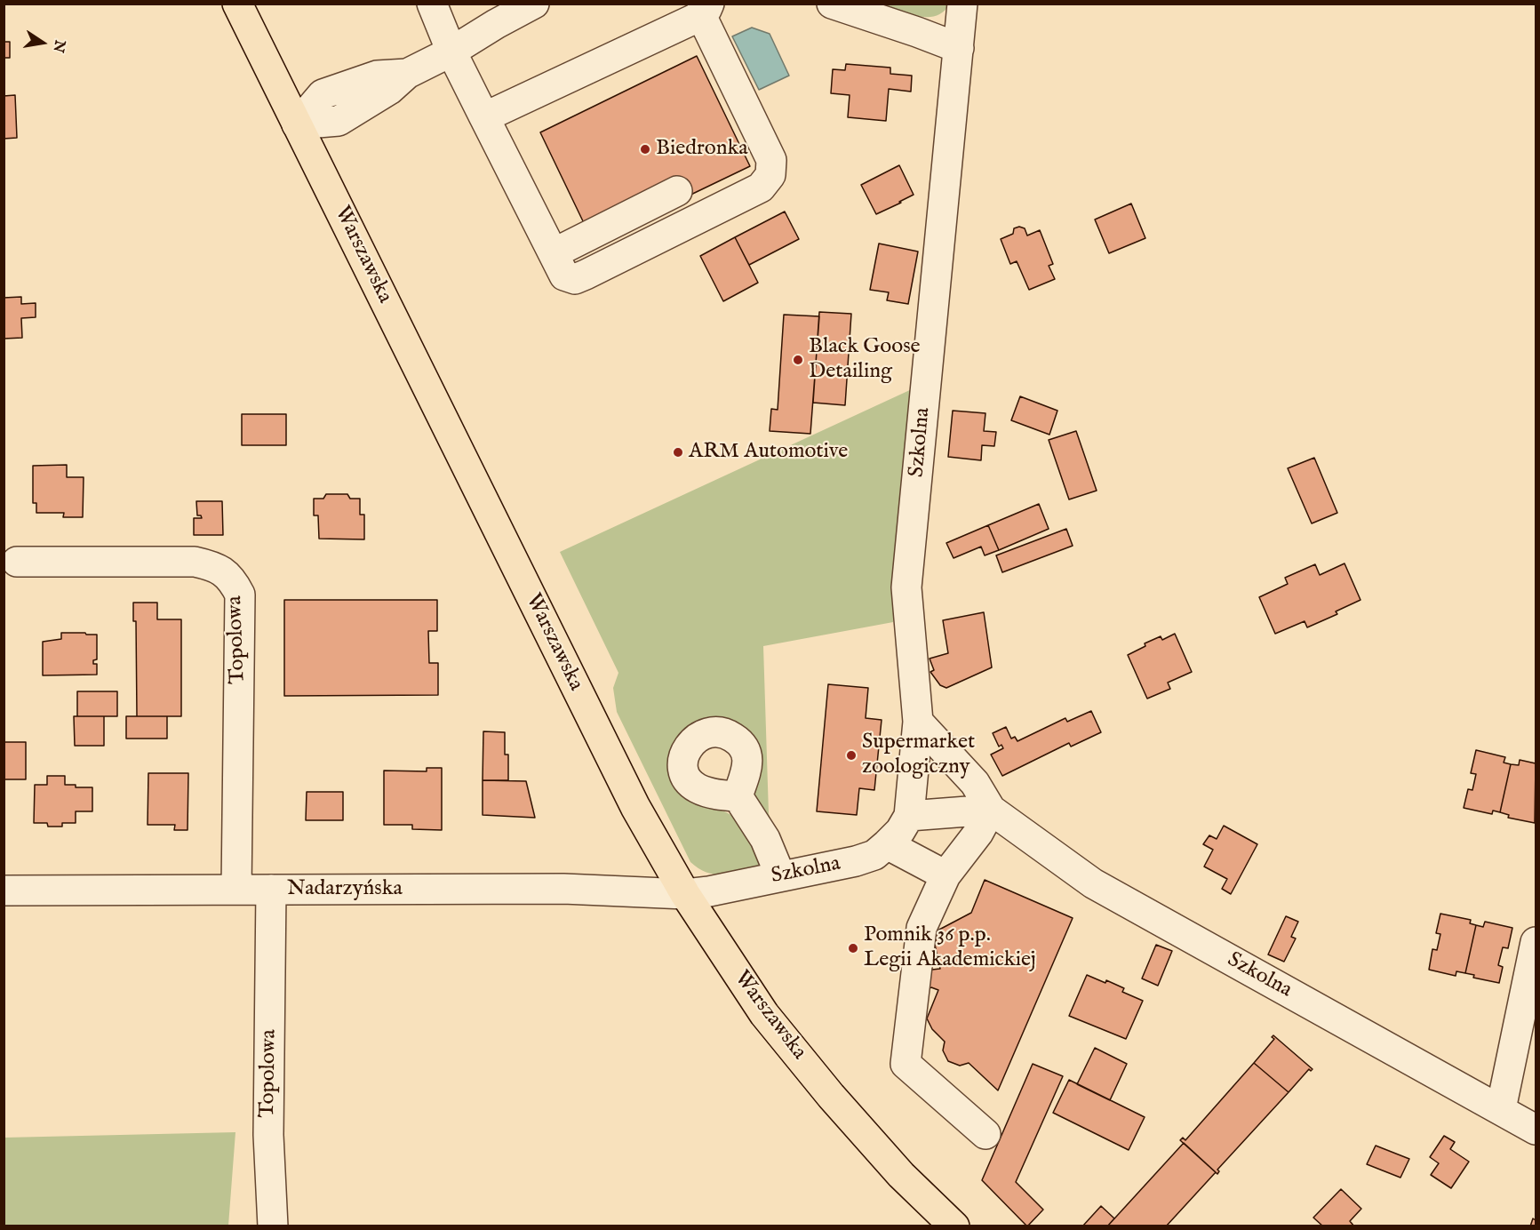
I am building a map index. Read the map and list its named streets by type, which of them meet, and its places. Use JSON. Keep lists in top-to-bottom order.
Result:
{
  "streets": {
    "main road": ["Warszawska"],
    "street": ["Szkolna", "Topolowa", "Nadarzyńska"]
  },
  "crossings": [
    ["Warszawska", "Szkolna"],
    ["Warszawska", "Nadarzyńska"],
    ["Szkolna", "Nadarzyńska"],
    ["Topolowa", "Nadarzyńska"]
  ],
  "places": [
    "Biedronka",
    "Black Goose Detailing",
    "ARM Automotive",
    "Supermarket zoologiczny",
    "Pomnik 36 p.p. Legii Akademickiej"
  ],
  "north": "right"
}
